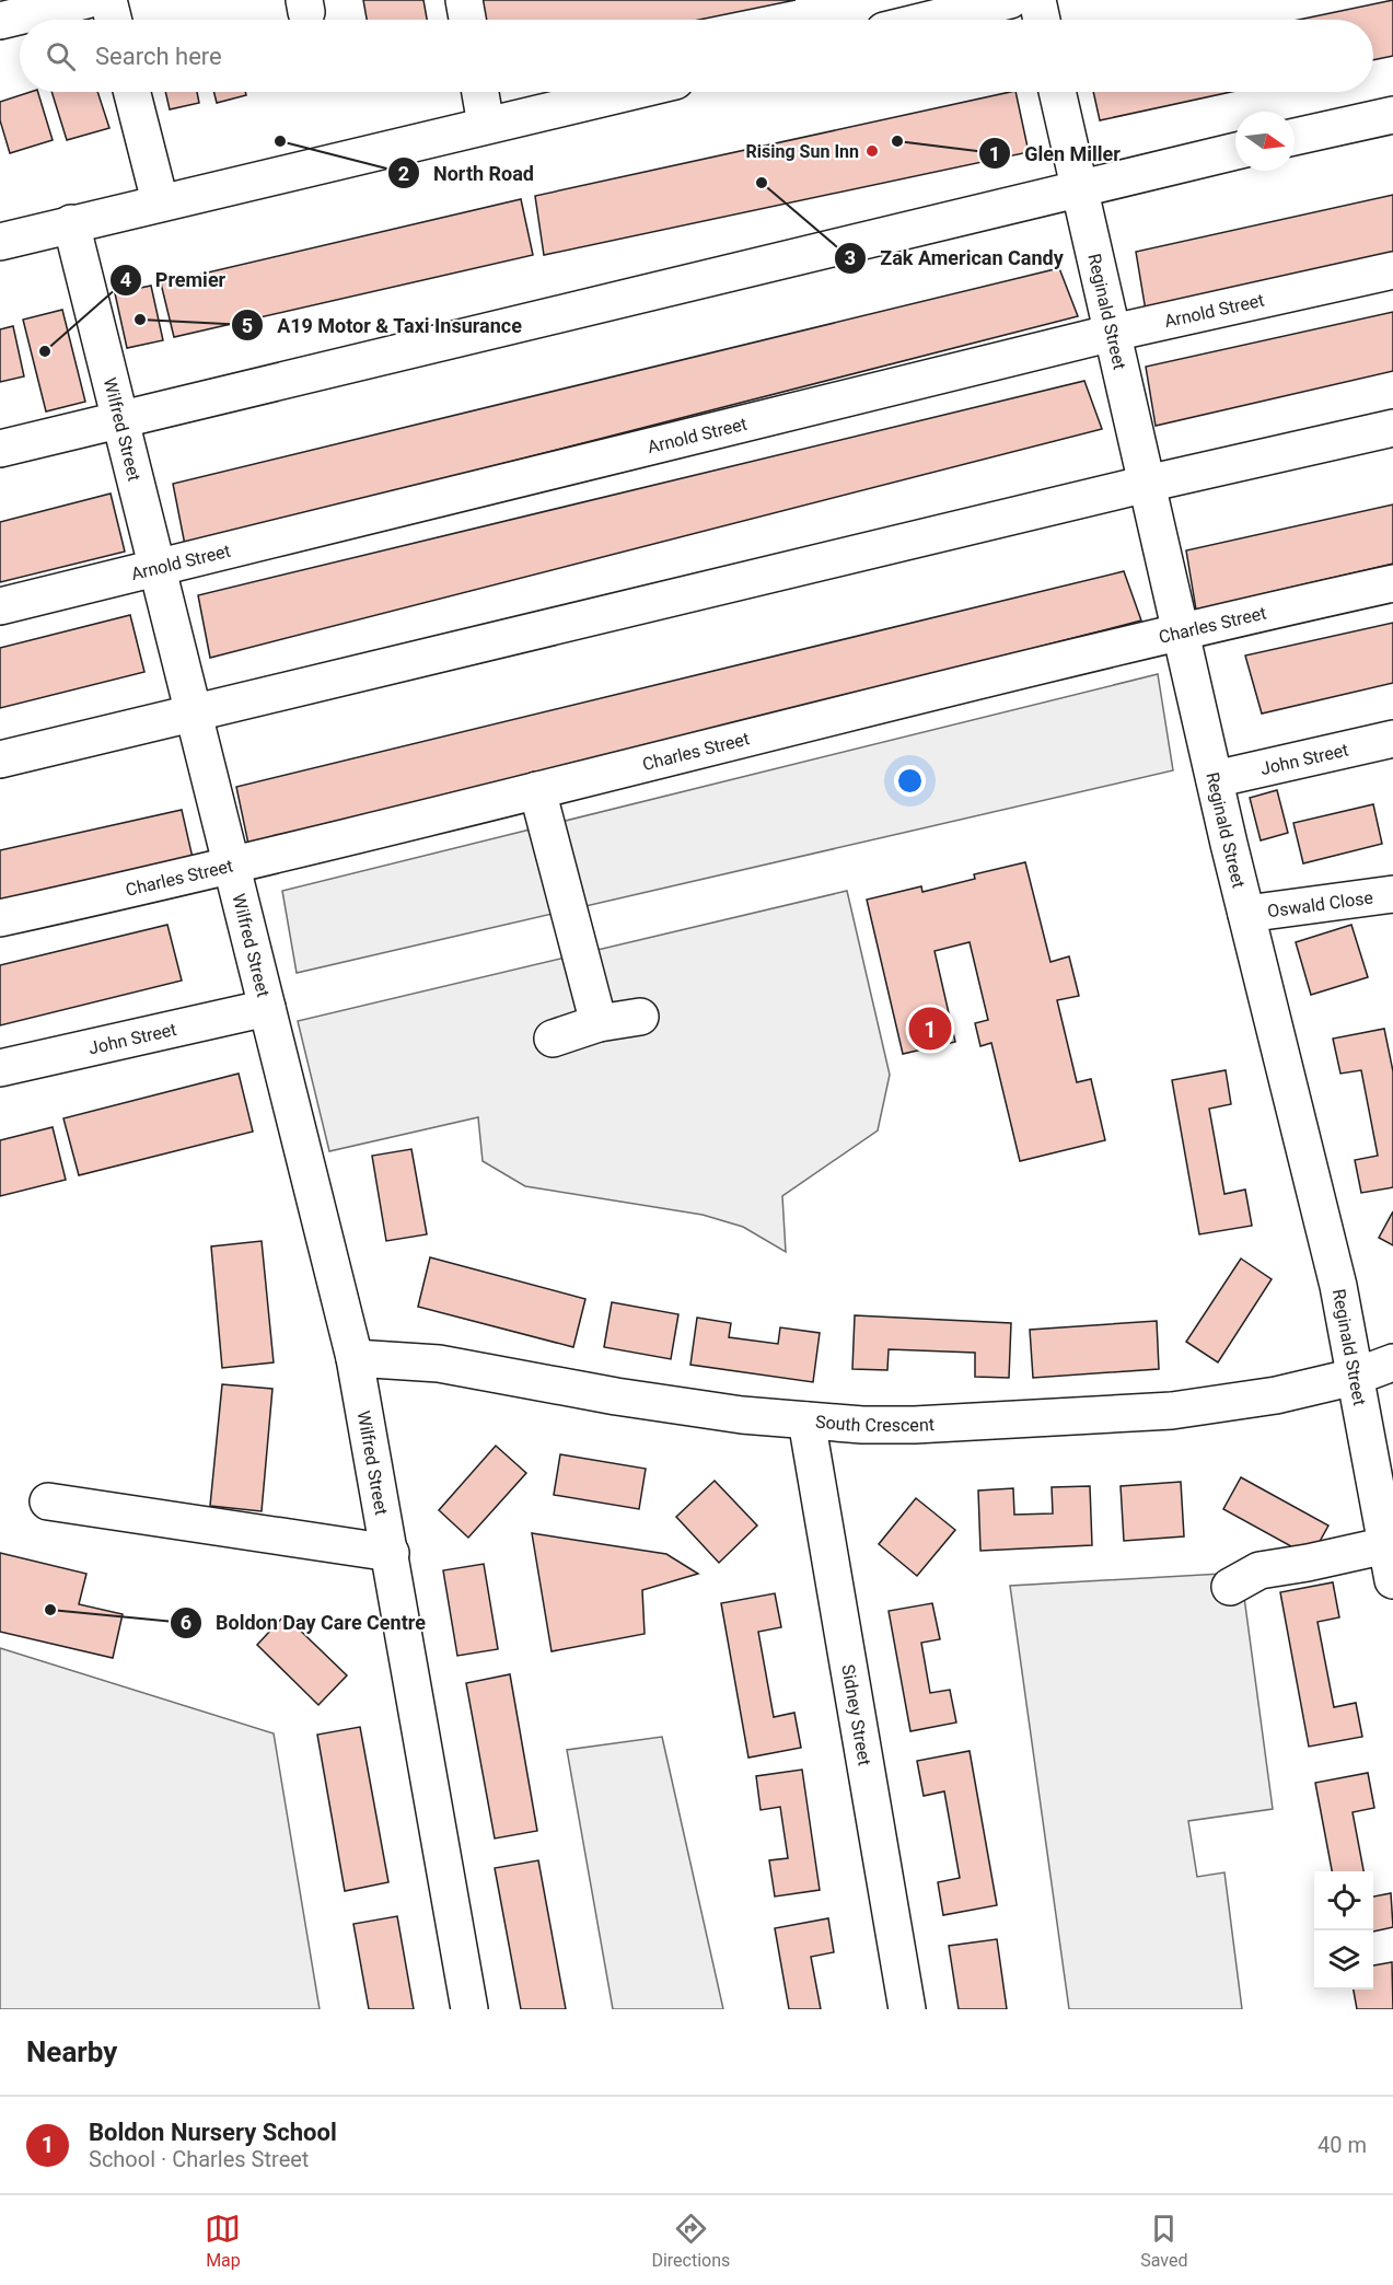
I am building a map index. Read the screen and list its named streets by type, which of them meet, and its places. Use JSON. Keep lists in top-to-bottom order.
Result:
{
  "streets": {
    "street": [
      "Arnold Street",
      "Reginald Street",
      "Wilfred Street",
      "Charles Street",
      "John Street",
      "Oswald Close",
      "South Crescent",
      "Sidney Street"
    ]
  },
  "crossings": [
    ["Arnold Street", "Reginald Street"],
    ["Arnold Street", "Wilfred Street"],
    ["Reginald Street", "Charles Street"],
    ["Reginald Street", "John Street"],
    ["Reginald Street", "Oswald Close"],
    ["Reginald Street", "South Crescent"],
    ["Wilfred Street", "Charles Street"],
    ["Wilfred Street", "John Street"],
    ["Wilfred Street", "South Crescent"],
    ["South Crescent", "Sidney Street"]
  ],
  "places": [
    "North Road",
    "Glen Miller",
    "Rising Sun Inn",
    "Zak American Candy",
    "A19 Motor & Taxi Insurance",
    "Premier",
    "Boldon Day Care Centre"
  ],
  "north": "right",
  "page": {
    "search": "Search here",
    "pins": "1",
    "heading": "Nearby",
    "list": [
      {
        "mark": "1",
        "name": "Boldon Nursery School",
        "note": "School · Charles Street",
        "value": "40 m"
      }
    ],
    "nav": ["Map", "Directions", "Saved"]
  }
}
